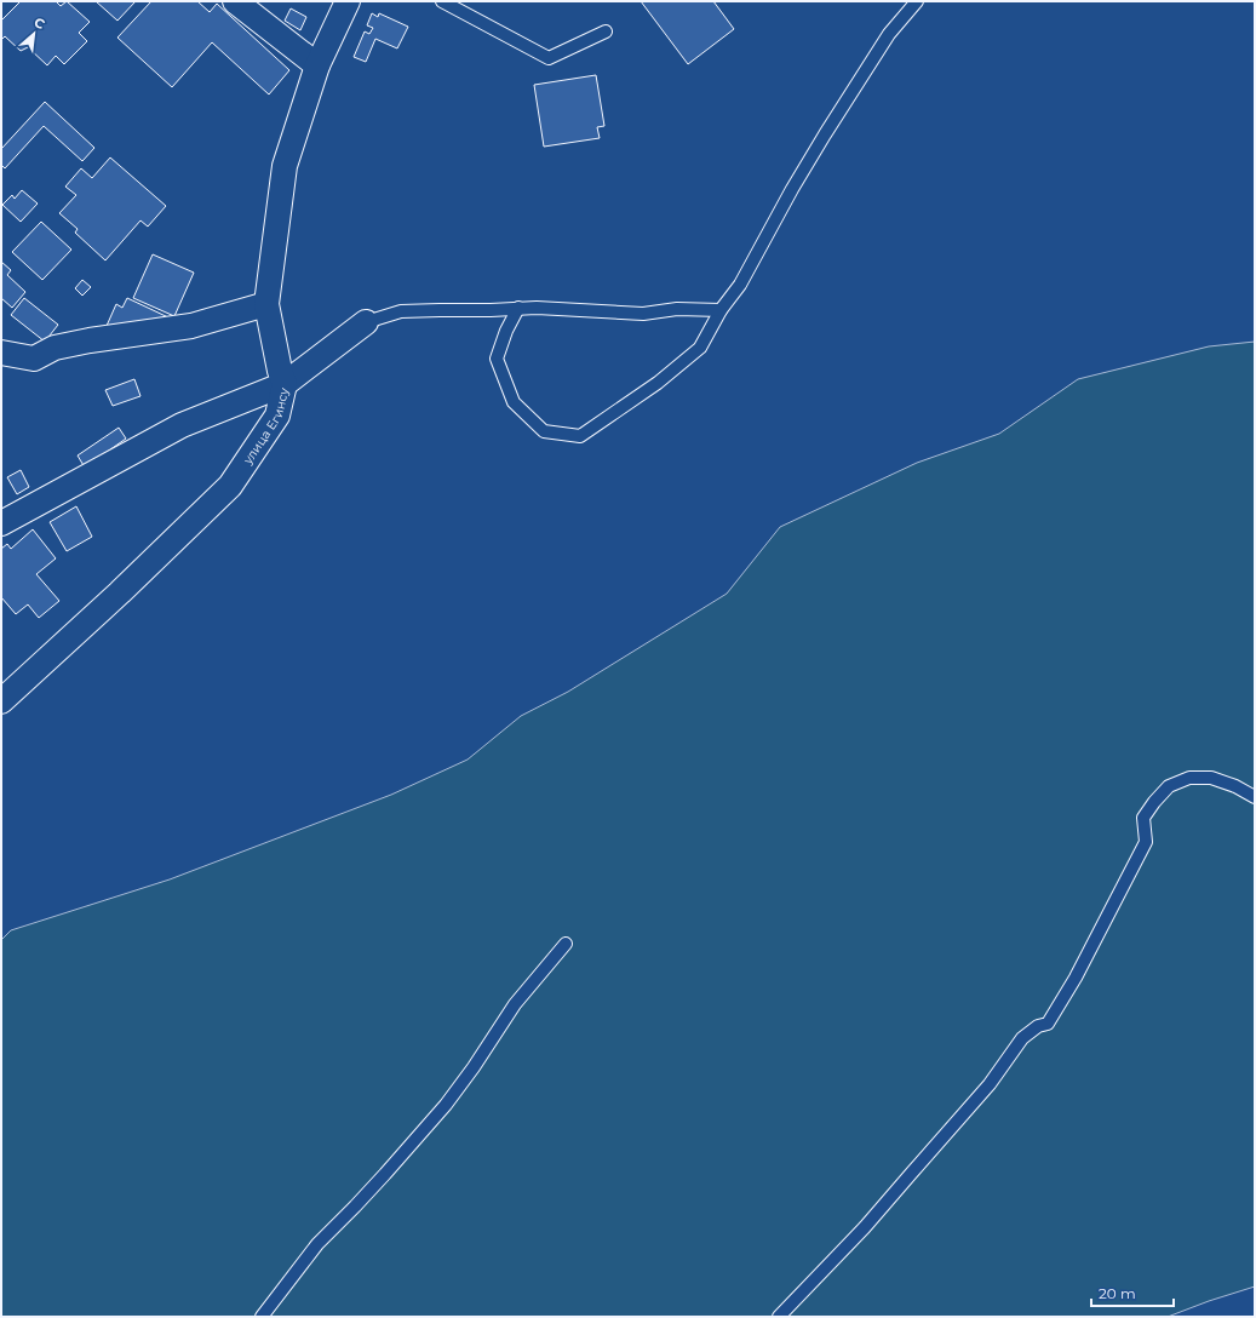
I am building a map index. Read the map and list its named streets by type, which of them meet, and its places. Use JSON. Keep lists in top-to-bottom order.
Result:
{
  "streets": {
    "street": ["улица Егинсу"]
  },
  "scale_bar": "20 m",
  "north": "top right"
}
